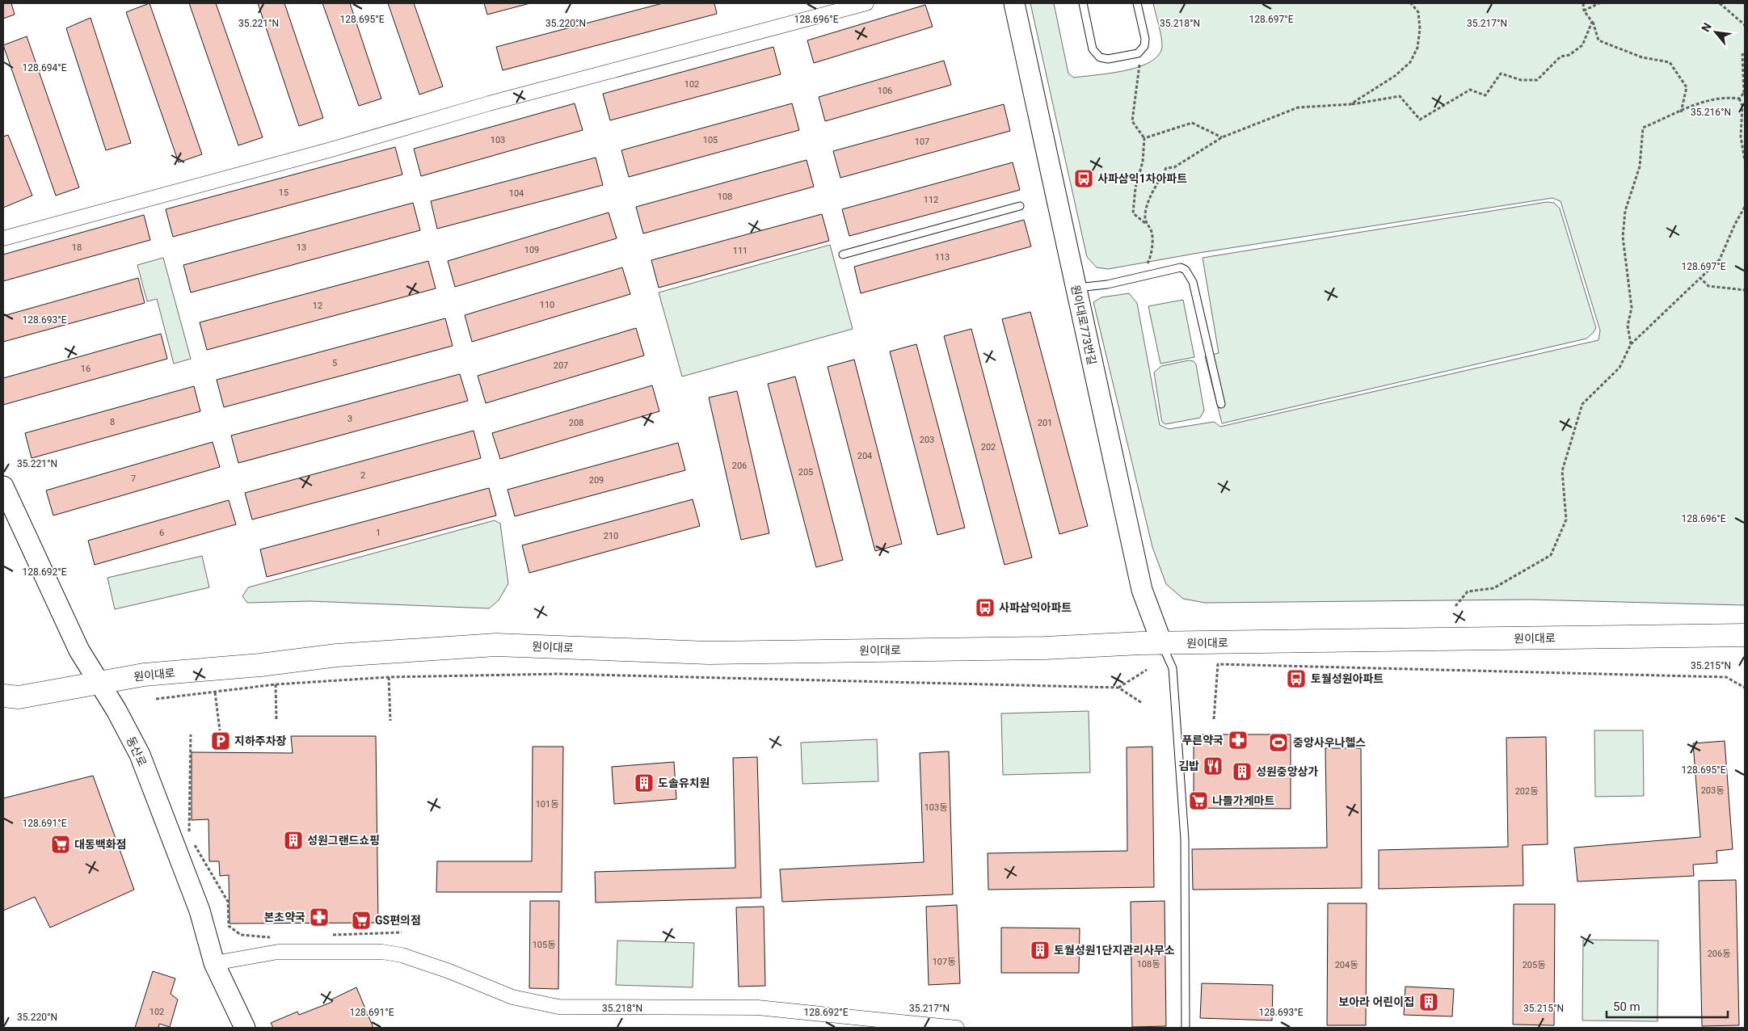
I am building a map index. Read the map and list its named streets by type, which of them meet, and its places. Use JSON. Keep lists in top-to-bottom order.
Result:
{
  "streets": {
    "main road": ["원이대로"],
    "street": ["원이대로773번길", "동산로"]
  },
  "crossings": [
    ["원이대로773번길", "원이대로"],
    ["원이대로", "동산로"]
  ],
  "places": {
    "bus stop": ["사파삼익1차아파트", "사파삼익아파트", "토월성원아파트"],
    "pharmacy": ["푸른약국", "본초약국"],
    "parking": ["지하주차장"],
    "sports": ["중앙사우나헬스"],
    "restaurant": ["김밥"],
    "building": [
      "성원중앙상가",
      "도솔유치원",
      "성원그랜드쇼핑",
      "토월성원1단지관리사무소",
      "보아라 어린이집"
    ],
    "supermarket": ["나들가게마트", "대동백화점", "GS편의점"]
  },
  "house_numbers": [
    "102",
    "106",
    "103",
    "105",
    "107",
    "15",
    "104",
    "108",
    "112",
    "18",
    "13",
    "109",
    "111",
    "113",
    "110",
    "12",
    "5",
    "207",
    "16",
    "3",
    "8",
    "208",
    "201",
    "203",
    "202",
    "204",
    "206",
    "205",
    "2",
    "7",
    "209",
    "6",
    "1",
    "210",
    "203동",
    "202동",
    "101동",
    "103동",
    "105동",
    "206동",
    "107동",
    "108동",
    "204동",
    "205동",
    "102"
  ],
  "scale_bar": "50 m",
  "north": "top left",
  "coordinates": [
    "128.695°E",
    "128.696°E",
    "128.697°E",
    "35.221°N",
    "35.220°N",
    "35.218°N",
    "35.217°N",
    "128.694°E",
    "35.216°N",
    "128.693°E",
    "128.692°E",
    "35.215°N",
    "128.691°E"
  ]
}
